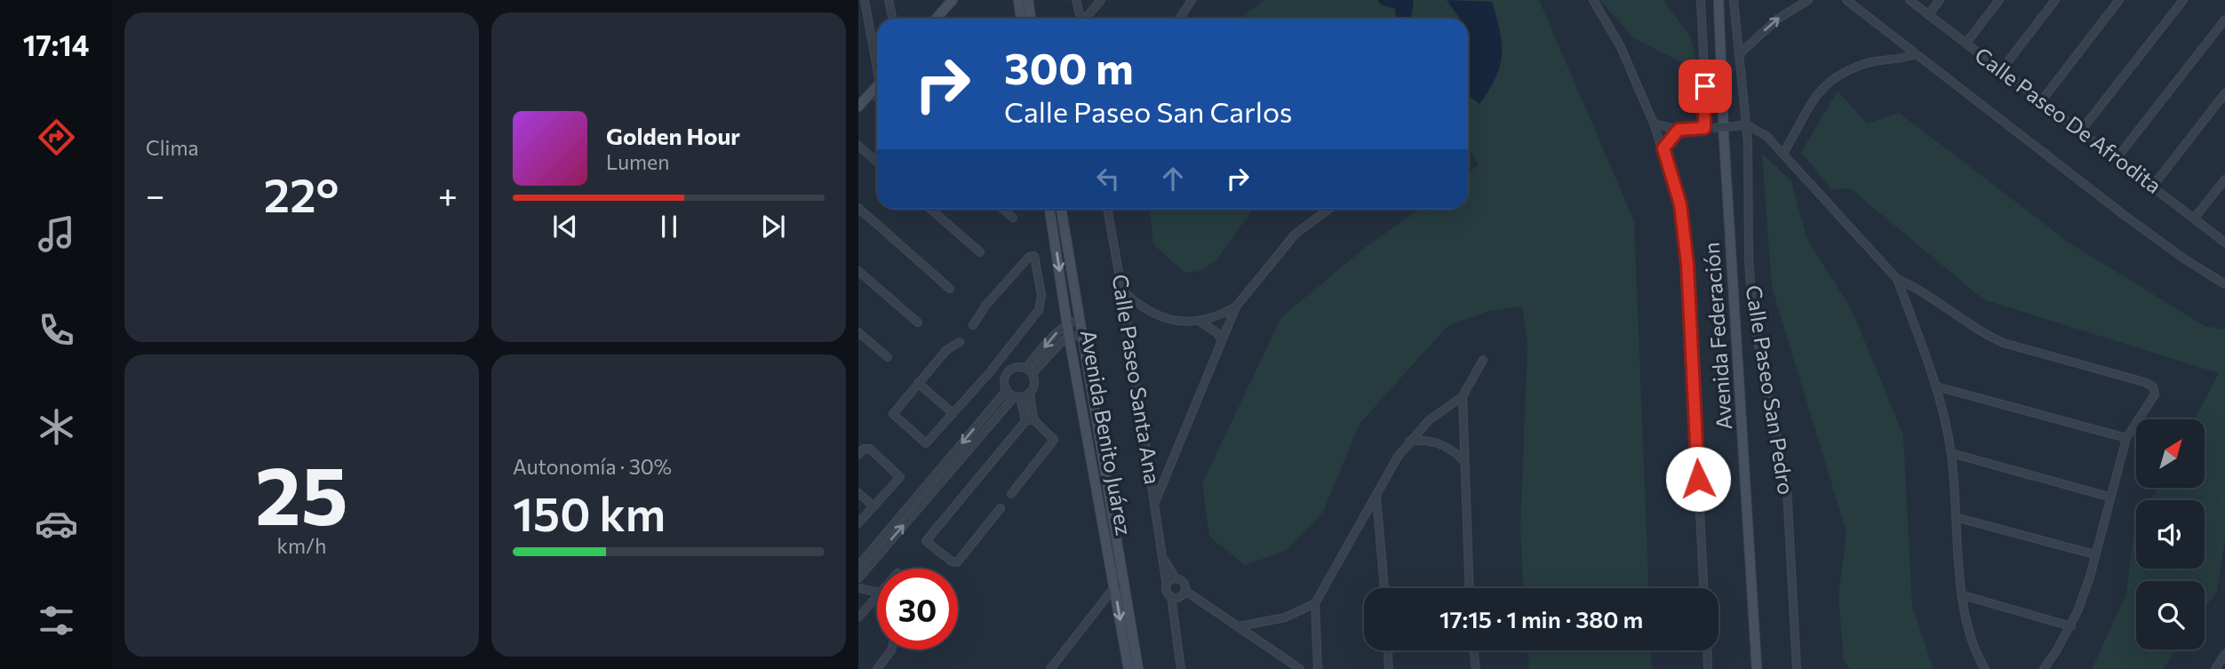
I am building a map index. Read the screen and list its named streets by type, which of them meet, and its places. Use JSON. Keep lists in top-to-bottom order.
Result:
{
  "streets": {
    "main road": ["Avenida Federación", "Avenida Benito Juárez"],
    "street": ["Calle Paseo De Afrodita", "Calle Paseo Santa Ana", "Calle Paseo San Pedro"]
  },
  "north": "top right",
  "page": {
    "tabs": "17:14",
    "tile": [
      "Clima",
      ["25", "km/h"],
      ["Autonomía · 30%", "150 km"]
    ],
    "turn": ["300 m", "Calle Paseo San Carlos"],
    "song": ["Golden Hour", "Lumen"],
    "heat": ["−", "22°", "+"],
    "limit": "30",
    "trip": "17:15 · 1 min · 380 m"
  }
}
